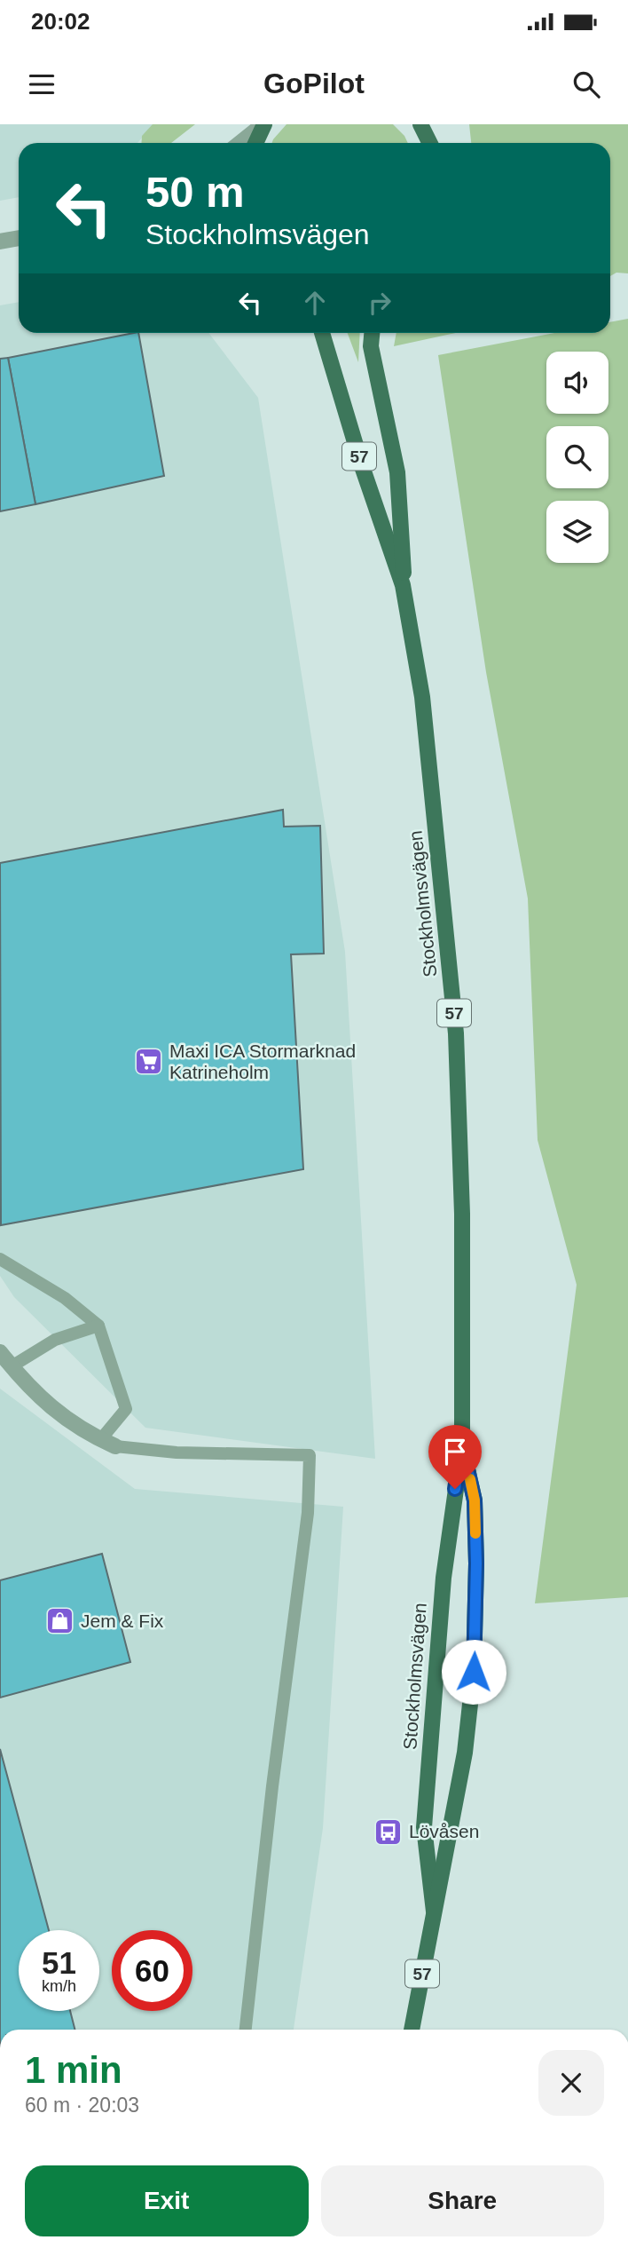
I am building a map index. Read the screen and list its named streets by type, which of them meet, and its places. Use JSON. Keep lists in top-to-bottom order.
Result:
{
  "streets": {
    "main road": ["57", "Stockholmsvägen"]
  },
  "places": {
    "supermarket": ["Maxi ICA Stormarknad Katrineholm"],
    "shop": ["Jem & Fix"],
    "bus stop": ["Lövåsen"]
  },
  "page": {
    "status": "20:02",
    "header": "GoPilot",
    "turn": ["50 m", "Stockholmsvägen"],
    "speed": "51 km/h",
    "limit": "60",
    "heading": ["1 min", "60 m · 20:03"],
    "buttons": ["Exit", "Share"]
  }
}
